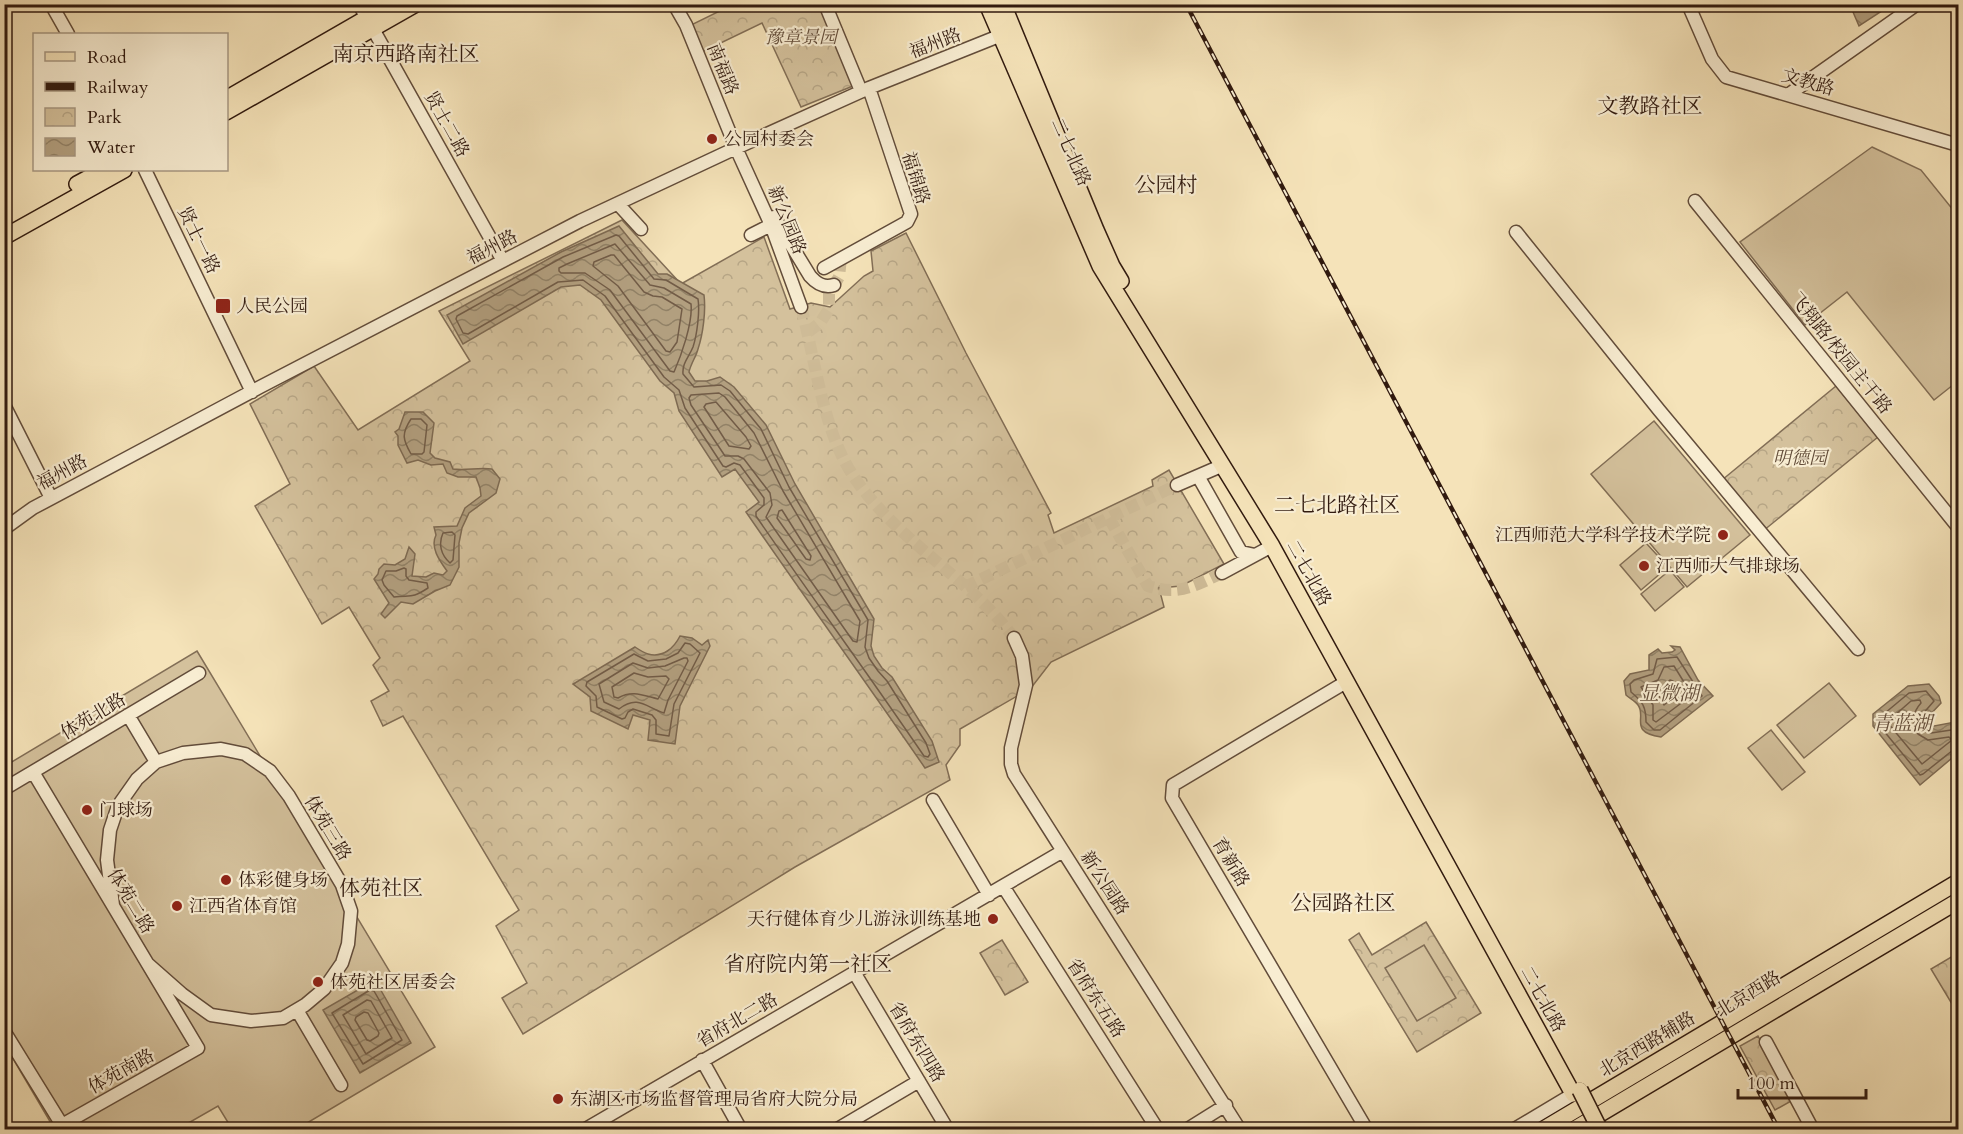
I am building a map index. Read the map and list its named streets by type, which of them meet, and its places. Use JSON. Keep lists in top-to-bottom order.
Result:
{
  "streets": {
    "main road": ["二七北路", "北京西路", "北京西路辅路"],
    "street": [
      "福州路",
      "南福路",
      "文教路",
      "贤士二路",
      "福锦路",
      "新公园路",
      "贤士一路",
      "飞翔路/校园主干路",
      "体苑北路",
      "体苑三路",
      "育新路",
      "体苑二路",
      "省府东五路",
      "省府北二路",
      "省府东四路",
      "体苑南路"
    ]
  },
  "crossings": [
    ["福州路", "南福路"],
    ["福州路", "贤士二路"],
    ["福州路", "二七北路"],
    ["福州路", "福锦路"],
    ["福州路", "新公园路"],
    ["福州路", "贤士一路"],
    ["南福路", "新公园路"],
    ["二七北路", "育新路"],
    ["新公园路", "省府北二路"],
    ["体苑北路", "体苑二路"],
    ["体苑二路", "体苑南路"],
    ["省府东五路", "省府北二路"],
    ["省府北二路", "省府东四路"]
  ],
  "districts": [
    "南京西路南社区",
    "文教路社区",
    "公园村",
    "二七北路社区",
    "体苑社区",
    "公园路社区",
    "省府院内第一社区"
  ],
  "water": ["显微湖", "青蓝湖"],
  "parks": ["豫章景园", "明德园"],
  "places": {
    "other": [
      "公园村委会",
      "江西师范大学科学技术学院",
      "江西师大气排球场",
      "门球场",
      "体彩健身场",
      "江西省体育馆",
      "天行健体育少儿游泳训练基地",
      "体苑社区居委会",
      "东湖区市场监督管理局省府大院分局"
    ],
    "transit": ["人民公园"]
  },
  "legend": [
    "Road",
    "Railway",
    "Park",
    "Water"
  ],
  "scale_bar": "100 m"
}
